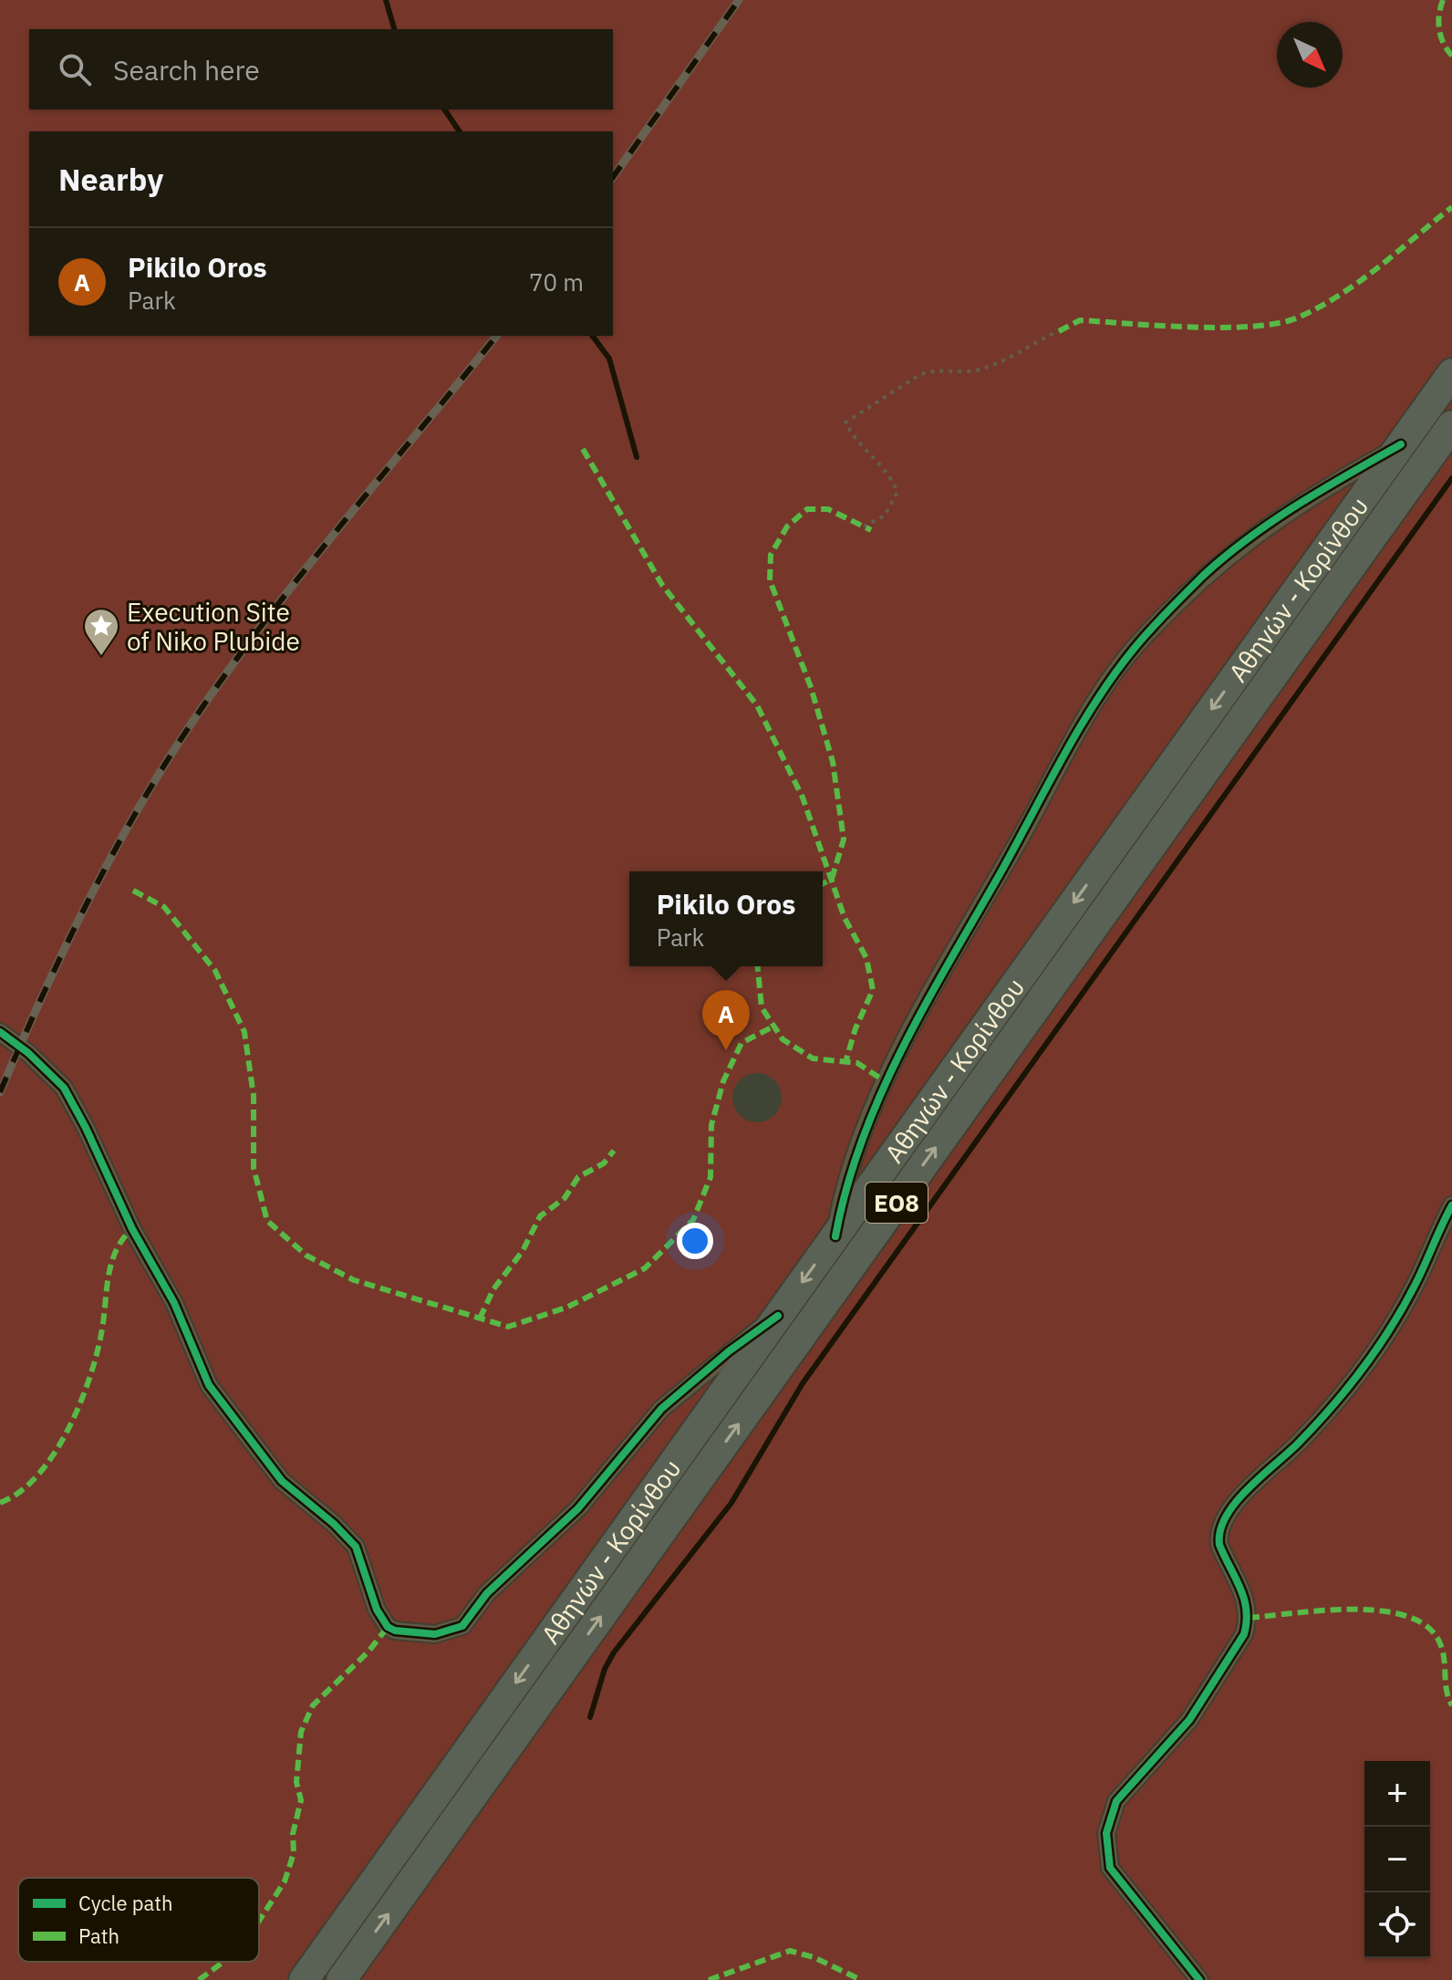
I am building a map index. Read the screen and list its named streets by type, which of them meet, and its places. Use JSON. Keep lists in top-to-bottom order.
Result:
{
  "streets": {
    "highway": ["Αθηνών - Κορίνθου", "ΕΟ8"]
  },
  "places": {
    "place": ["Execution Site of Niko Plubide"]
  },
  "legend": ["Cycle path", "Path"],
  "north": "bottom right",
  "page": {
    "search": "Search here",
    "heading": "Nearby",
    "list": [
      {
        "mark": "A",
        "name": "Pikilo Oros",
        "note": "Park",
        "value": "70 m"
      }
    ],
    "popup": ["Pikilo Oros", "Park"],
    "pins": "A",
    "map_buttons": ["+", "−"]
  }
}
